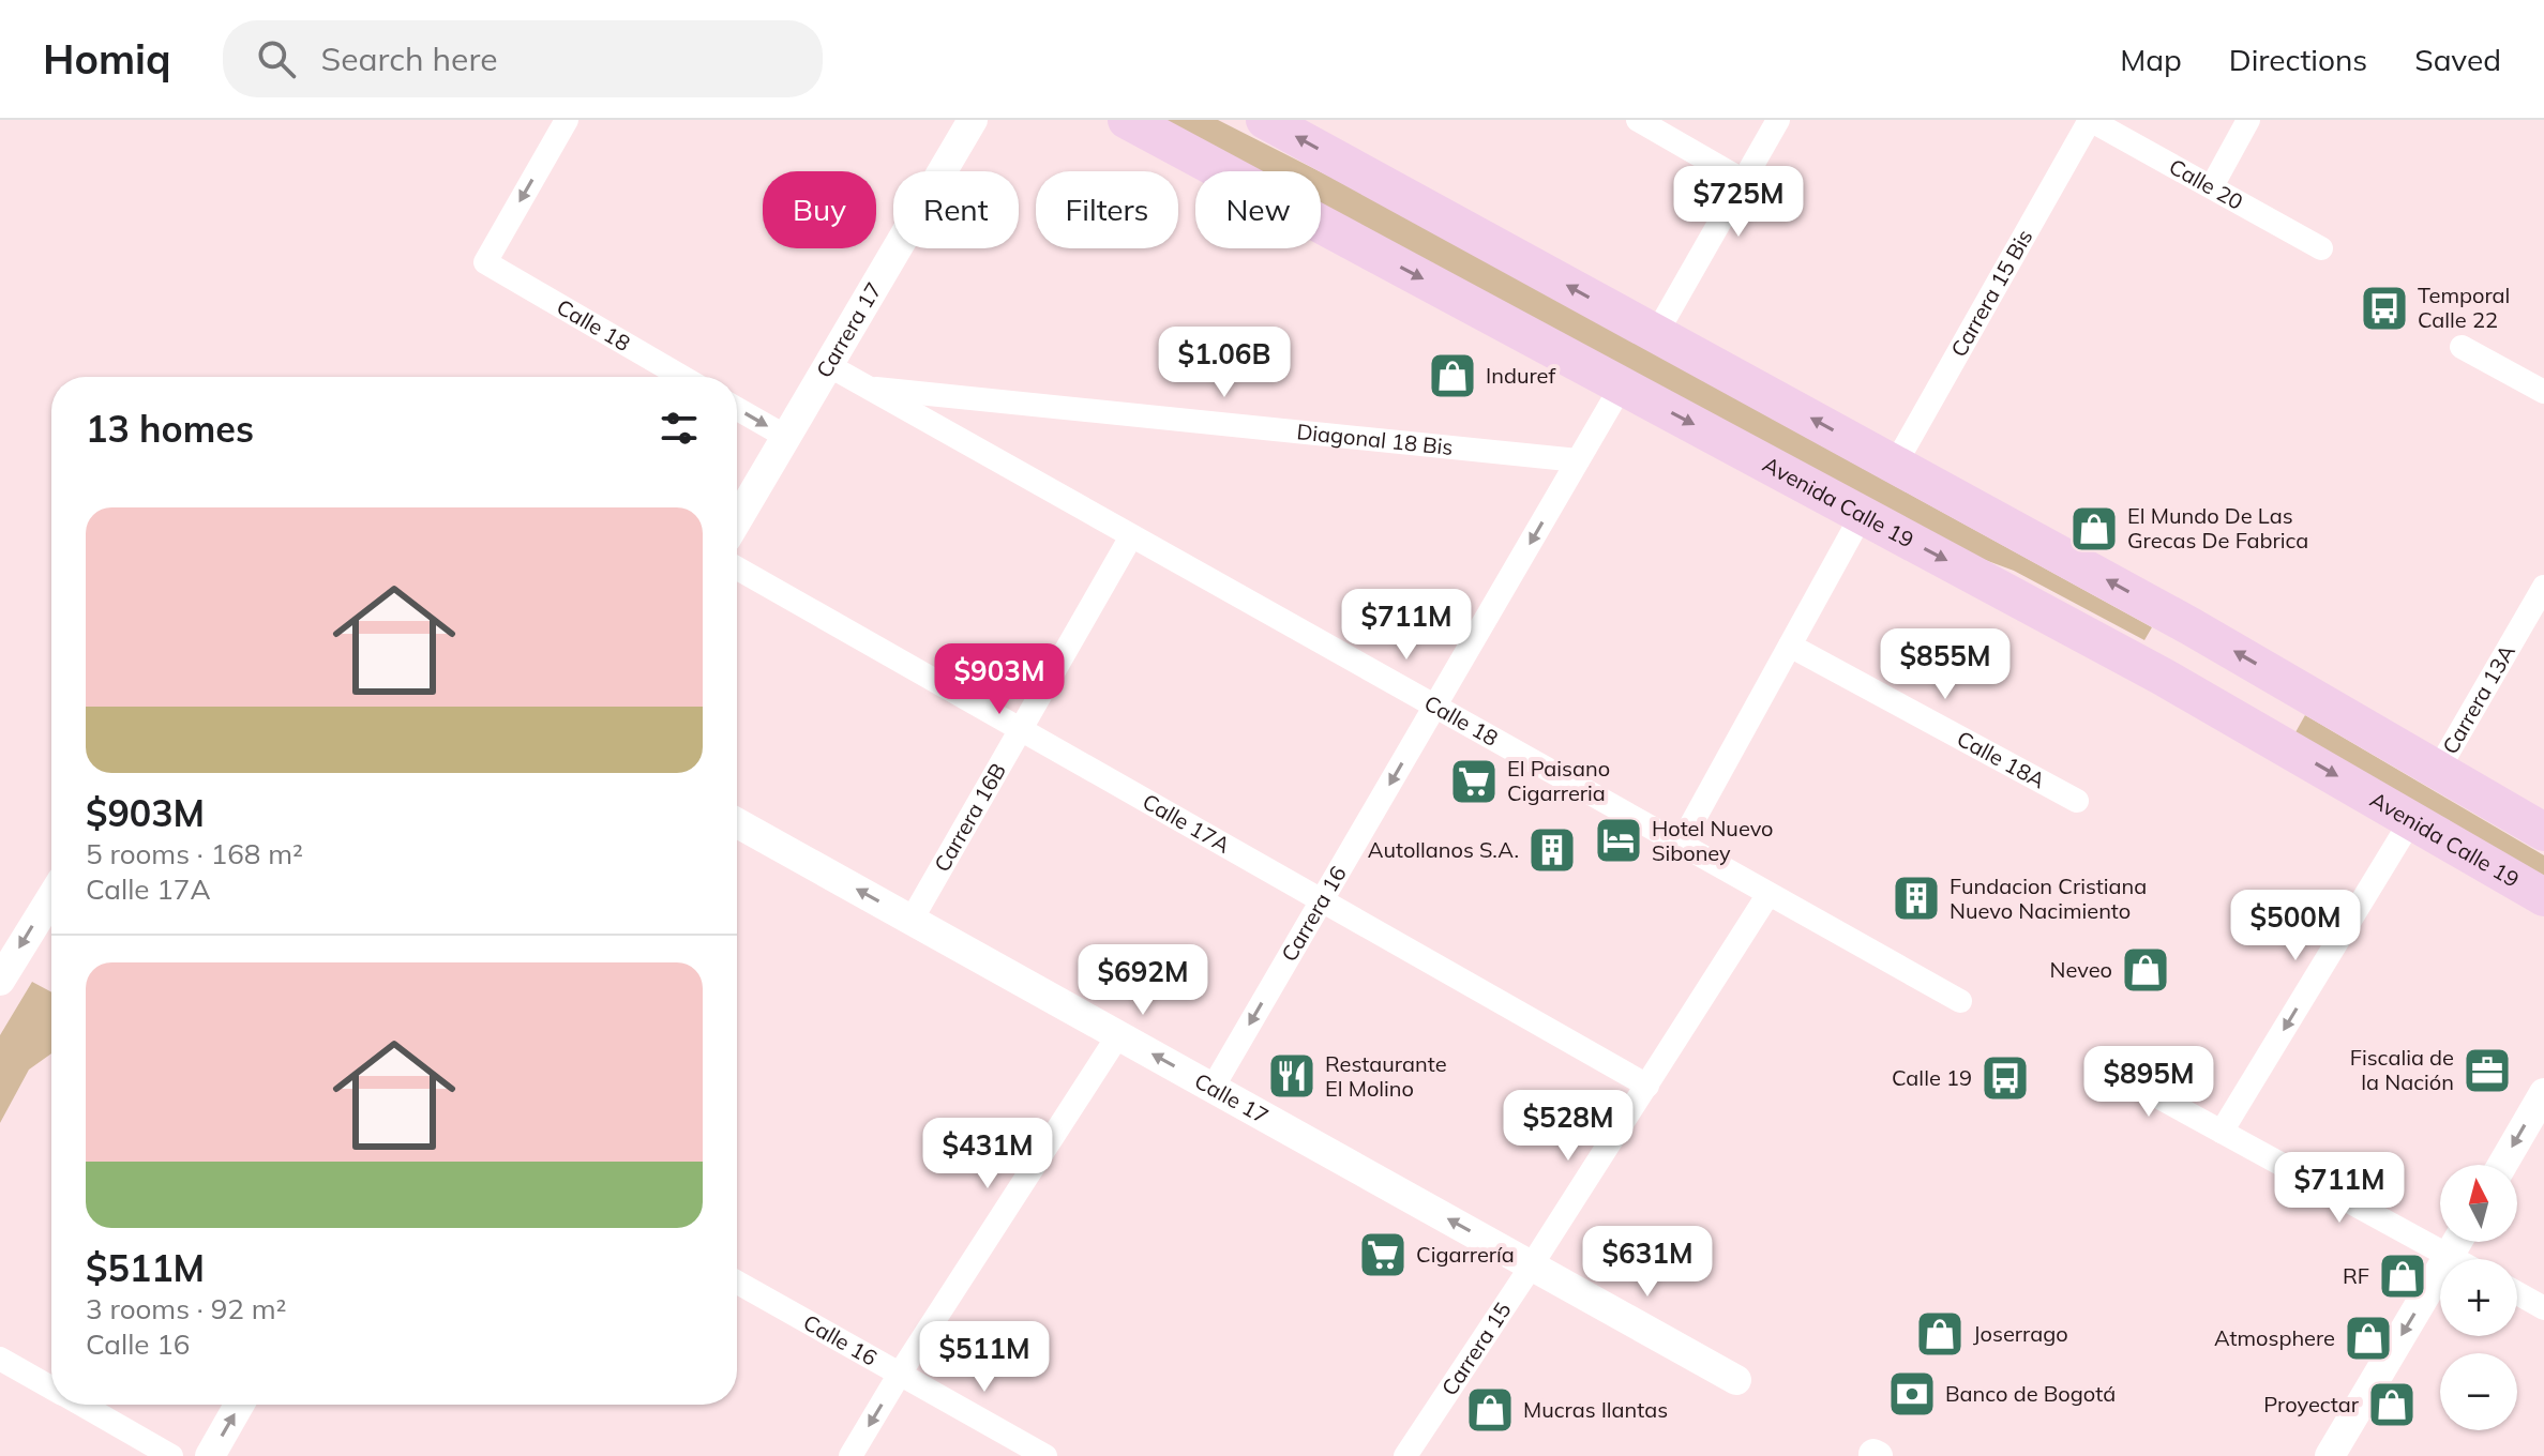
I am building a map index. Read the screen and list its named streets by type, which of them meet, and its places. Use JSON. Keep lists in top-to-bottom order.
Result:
{
  "streets": {
    "main road": ["Avenida Calle 19"],
    "street": [
      "Calle 20",
      "Carrera 15 Bis",
      "Calle 18",
      "Carrera 17",
      "Diagonal 18 Bis",
      "Carrera 13A",
      "Calle 18A",
      "Carrera 16B",
      "Calle 17A",
      "Carrera 16",
      "Calle 17",
      "Calle 16",
      "Carrera 15"
    ]
  },
  "crossings": [
    ["Calle 20", "Carrera 15 Bis"],
    ["Calle 18", "Carrera 17"],
    ["Calle 18", "Diagonal 18 Bis"],
    ["Calle 18", "Carrera 16B"],
    ["Calle 18", "Carrera 16"],
    ["Calle 18", "Carrera 15"],
    ["Diagonal 18 Bis", "Carrera 16"],
    ["Avenida Calle 19", "Carrera 16"],
    ["Carrera 16B", "Calle 17A"],
    ["Carrera 16B", "Calle 17"],
    ["Calle 17A", "Carrera 16"],
    ["Calle 17A", "Carrera 15"],
    ["Carrera 16", "Calle 17"],
    ["Calle 17", "Carrera 15"]
  ],
  "one_way": ["Carrera 16", "Calle 17"],
  "places": {
    "bus stop": ["Temporal Calle 22", "Calle 19"],
    "shop": [
      "Induref",
      "El Mundo De Las Grecas De Fabrica",
      "Neveo",
      "RF",
      "Joserrago",
      "Atmosphere",
      "Proyectar",
      "Mucras llantas"
    ],
    "supermarket": ["El Paisano Cigarreria", "Cigarrería"],
    "hotel": ["Hotel Nuevo Siboney"],
    "building": ["Autollanos S.A.", "Fundacion Cristiana Nuevo Nacimiento"],
    "office": ["Fiscalia de la Nación"],
    "restaurant": ["Restaurante El Molino"],
    "bank": ["Banco de Bogotá"]
  },
  "north": "top",
  "page": {
    "header": "Homiq",
    "search": "Search here",
    "nav": ["Map", "Directions", "Saved"],
    "price": [
      "$725M",
      "$1.06B",
      "$711M",
      "$855M",
      "$903M",
      "$500M",
      "$692M",
      "$895M",
      "$528M",
      "$431M",
      "$711M",
      "$631M",
      "$511M"
    ],
    "chip": [
      "Buy",
      "Rent",
      "Filters",
      "New"
    ],
    "heading": "13 homes",
    "list": [
      {
        "name": "$903M",
        "note": "5 rooms · 168 m² · Calle 17A"
      },
      {
        "name": "$511M",
        "note": "3 rooms · 92 m² · Calle 16"
      }
    ],
    "map_buttons": ["+", "−"]
  }
}
